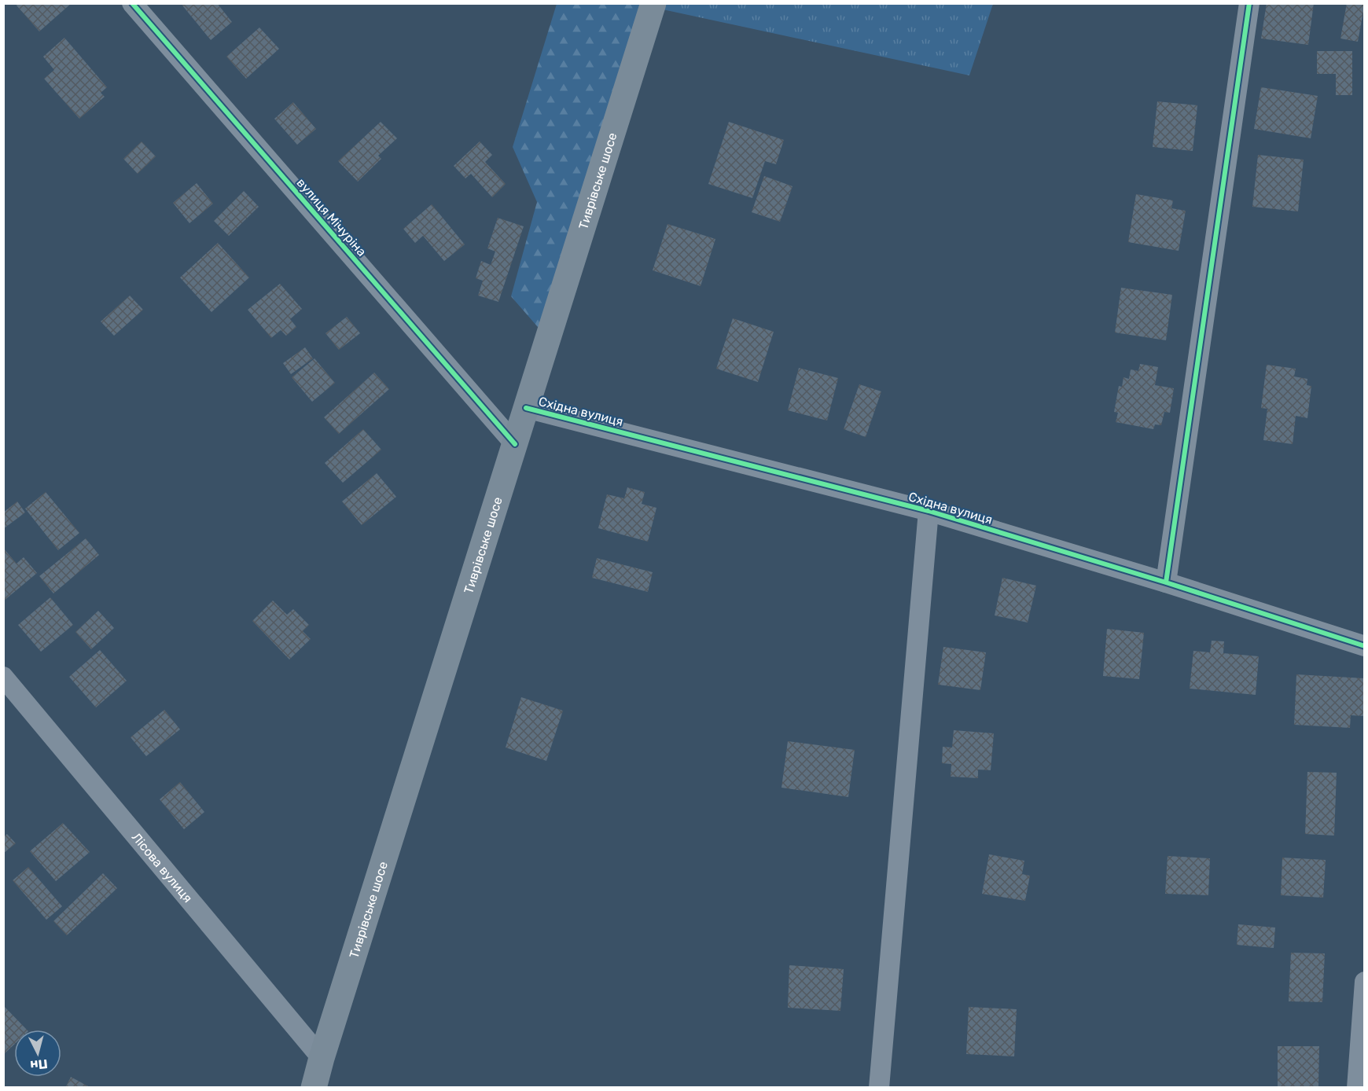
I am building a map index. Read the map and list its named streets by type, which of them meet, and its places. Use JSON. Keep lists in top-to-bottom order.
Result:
{
  "streets": {
    "main road": ["Тиврівське шосе"],
    "street": ["вулиця Мічуріна", "Східна вулиця", "Лісова вулиця"]
  },
  "crossings": [
    ["Тиврівське шосе", "вулиця Мічуріна"],
    ["Тиврівське шосе", "Східна вулиця"],
    ["Тиврівське шосе", "Лісова вулиця"]
  ],
  "north": "bottom"
}
